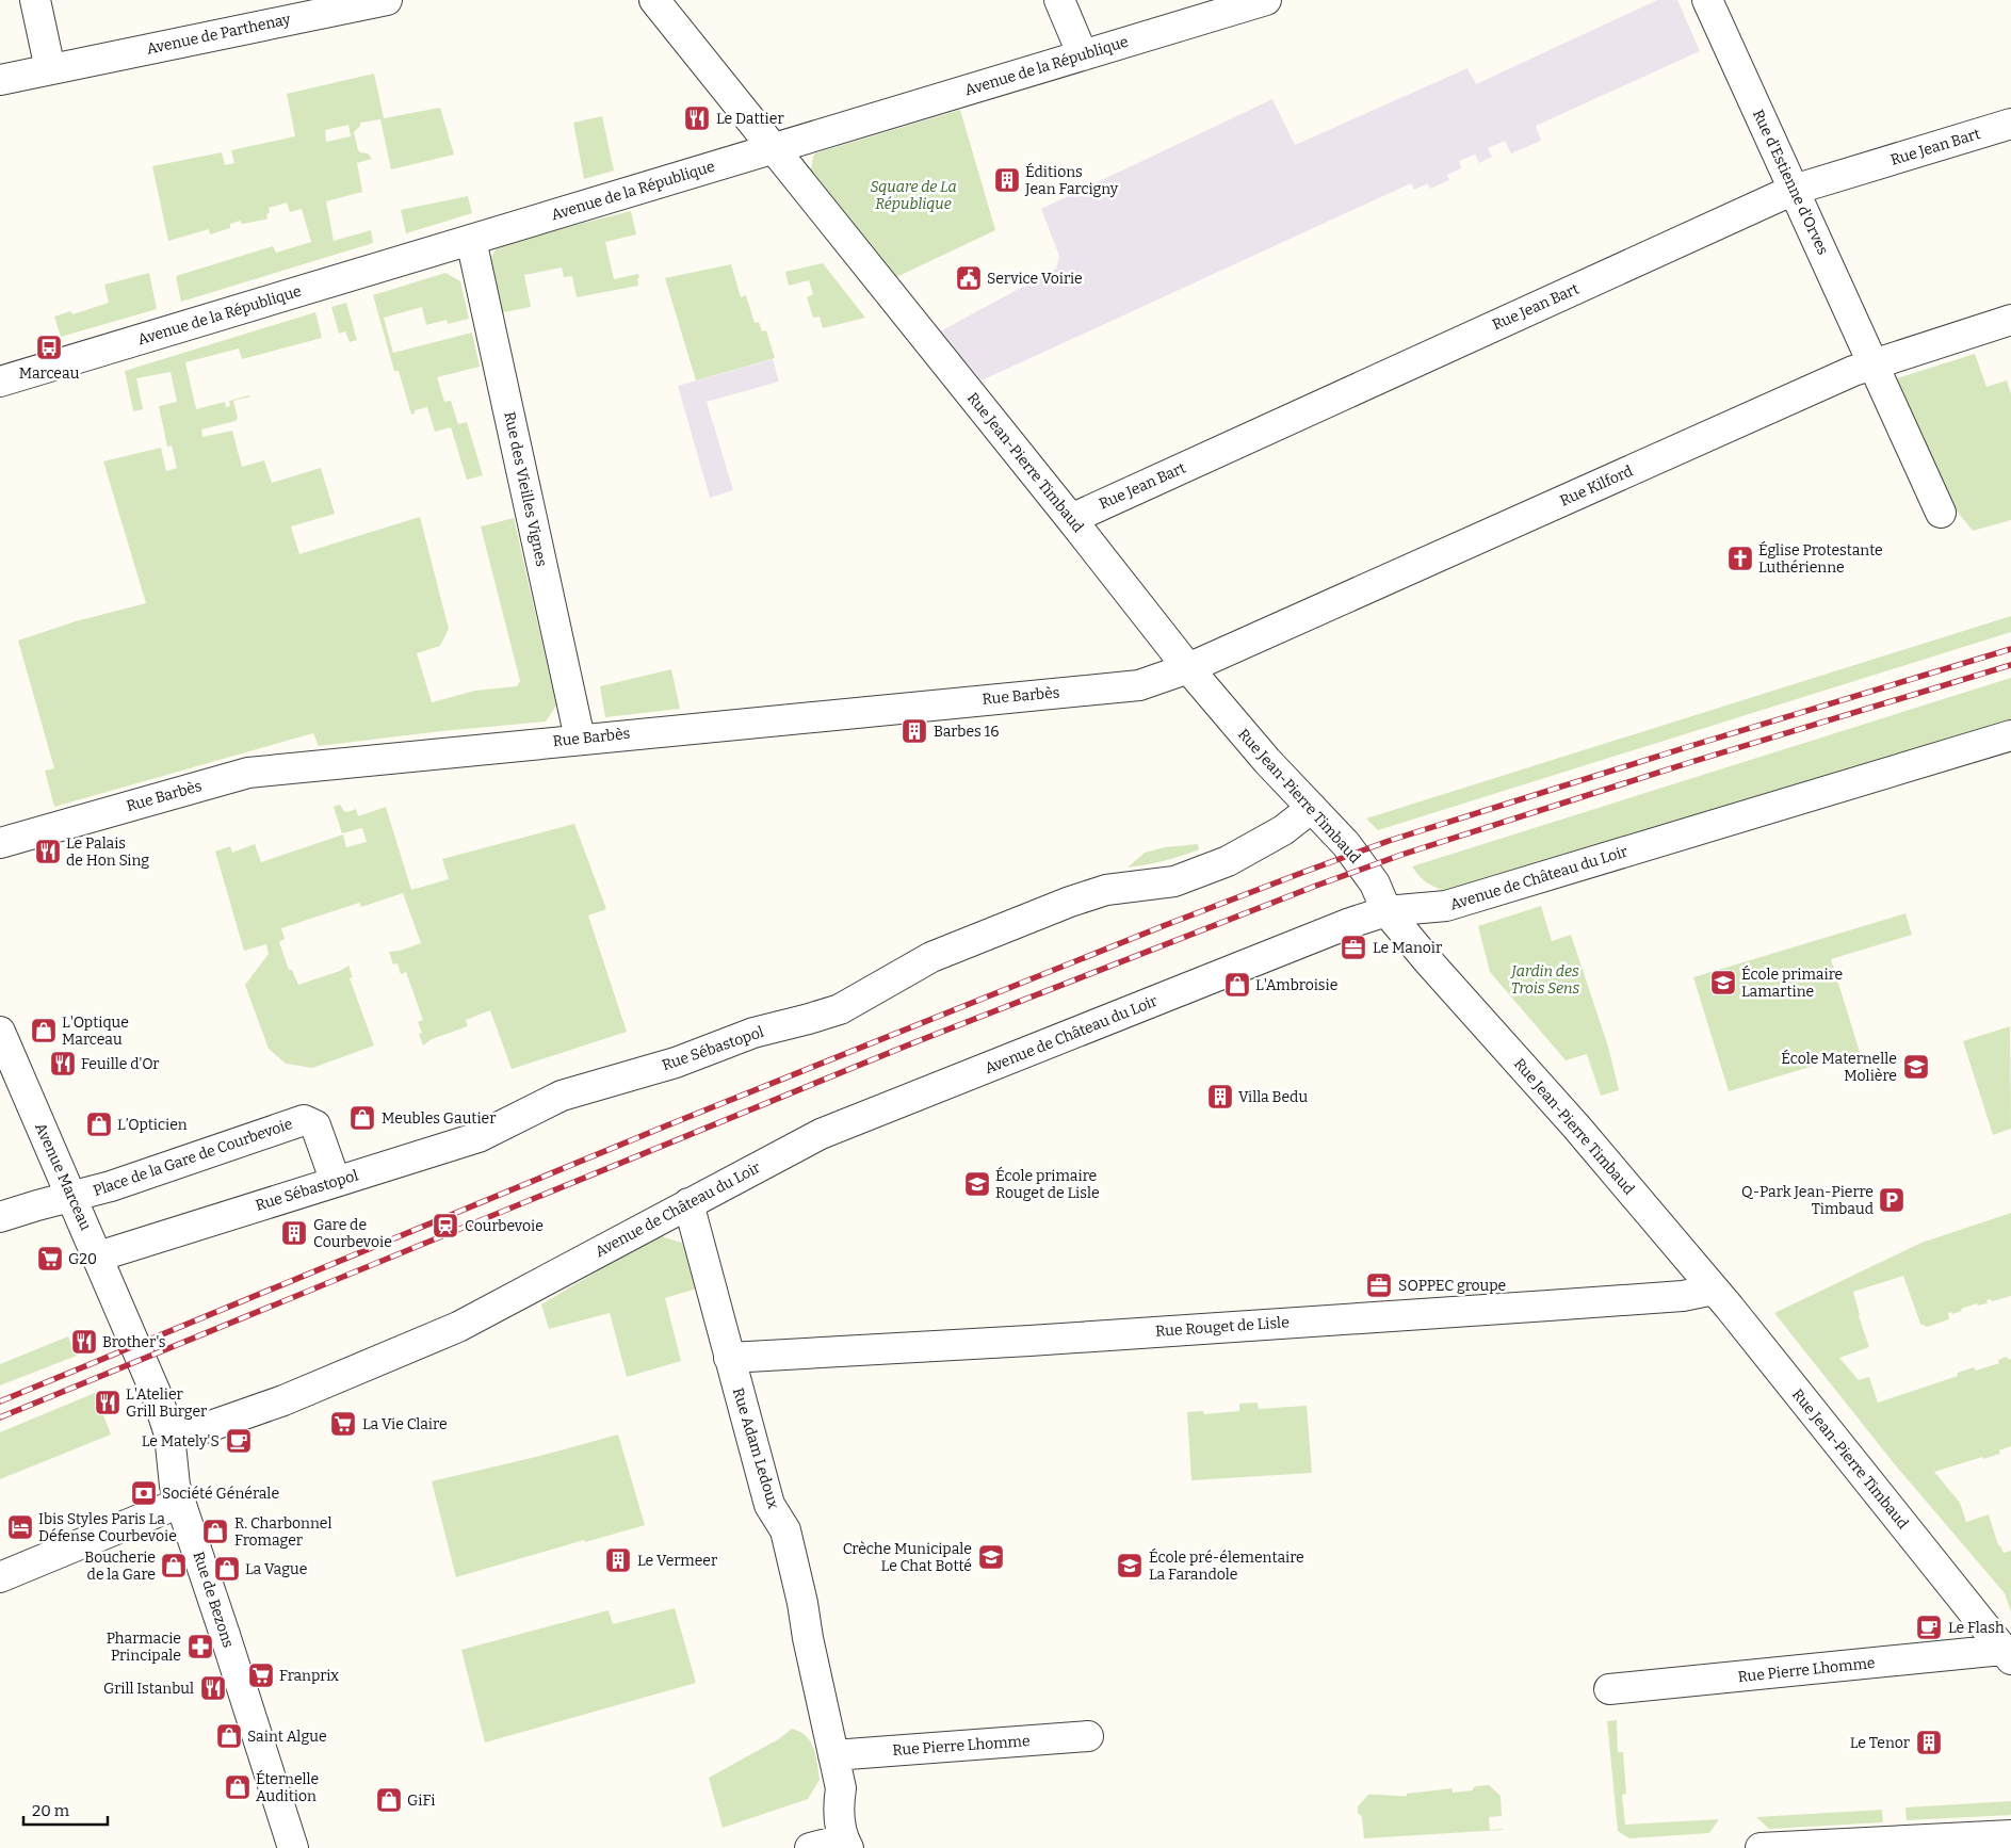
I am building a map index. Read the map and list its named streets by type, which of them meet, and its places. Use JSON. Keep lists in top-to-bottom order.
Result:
{
  "streets": {
    "street": [
      "Avenue de Parthenay",
      "Avenue de la République",
      "Rue Jean Bart",
      "Rue d'Estienne d'Orves",
      "Rue Jean-Pierre Timbaud",
      "Rue Kilford",
      "Rue des Vieilles Vignes",
      "Rue Barbès",
      "Avenue de Château du Loir",
      "Rue Sébastopol",
      "Place de la Gare de Courbevoie",
      "Avenue Marceau",
      "Rue Rouget de Lisle",
      "Rue Adam Ledoux",
      "Rue de Bezons",
      "Rue Pierre Lhomme"
    ]
  },
  "crossings": [
    ["Avenue de la République", "Rue Jean-Pierre Timbaud"],
    ["Avenue de la République", "Rue des Vieilles Vignes"],
    ["Rue Jean Bart", "Rue d'Estienne d'Orves"],
    ["Rue Jean Bart", "Rue Jean-Pierre Timbaud"],
    ["Rue d'Estienne d'Orves", "Rue Kilford"],
    ["Rue Jean-Pierre Timbaud", "Rue Kilford"],
    ["Rue Jean-Pierre Timbaud", "Rue Barbès"],
    ["Rue Jean-Pierre Timbaud", "Avenue de Château du Loir"],
    ["Rue Jean-Pierre Timbaud", "Rue Sébastopol"],
    ["Rue Jean-Pierre Timbaud", "Rue Rouget de Lisle"],
    ["Rue Jean-Pierre Timbaud", "Rue Pierre Lhomme"],
    ["Rue Kilford", "Rue Barbès"],
    ["Rue des Vieilles Vignes", "Rue Barbès"],
    ["Avenue de Château du Loir", "Rue Adam Ledoux"],
    ["Avenue de Château du Loir", "Rue de Bezons"],
    ["Rue Sébastopol", "Place de la Gare de Courbevoie"],
    ["Rue Sébastopol", "Avenue Marceau"],
    ["Place de la Gare de Courbevoie", "Avenue Marceau"],
    ["Avenue Marceau", "Rue de Bezons"],
    ["Rue Rouget de Lisle", "Rue Adam Ledoux"],
    ["Rue Adam Ledoux", "Rue Pierre Lhomme"]
  ],
  "parks": ["Square de La République", "Jardin des Trois Sens"],
  "places": {
    "restaurant": [
      "Le Dattier",
      "Le Palais de Hon Sing",
      "Feuille d'Or",
      "Brother's",
      "L'Atelier Grill Burger",
      "Grill Istanbul"
    ],
    "building": [
      "Éditions Jean Farcigny",
      "Barbes 16",
      "Villa Bedu",
      "Gare de Courbevoie",
      "Le Vermeer",
      "Le Tenor"
    ],
    "public building": ["Service Voirie"],
    "bus stop": ["Marceau"],
    "church": ["Église Protestante Luthérienne"],
    "office": ["Le Manoir", "SOPPEC groupe"],
    "school or university": [
      "École primaire Lamartine",
      "École Maternelle Molière",
      "École primaire Rouget de Lisle",
      "Crèche Municipale Le Chat Botté",
      "École pré-élementaire La Farandole"
    ],
    "shop": [
      "L'Ambroisie",
      "L'Optique Marceau",
      "Meubles Gautier",
      "L’Opticien",
      "R. Charbonnel Fromager",
      "Boucherie de la Gare",
      "La Vague",
      "Saint Algue",
      "Éternelle Audition",
      "GiFi"
    ],
    "parking": ["Q-Park Jean-Pierre Timbaud"],
    "station": ["Courbevoie"],
    "supermarket": ["G20", "La Vie Claire", "Franprix"],
    "cafe": ["Le Mately'S", "Le Flash"],
    "bank": ["Société Générale"],
    "hotel": ["Ibis Styles Paris La Défense Courbevoie"],
    "pharmacy": ["Pharmacie Principale"]
  },
  "scale_bar": "20 m"
}
